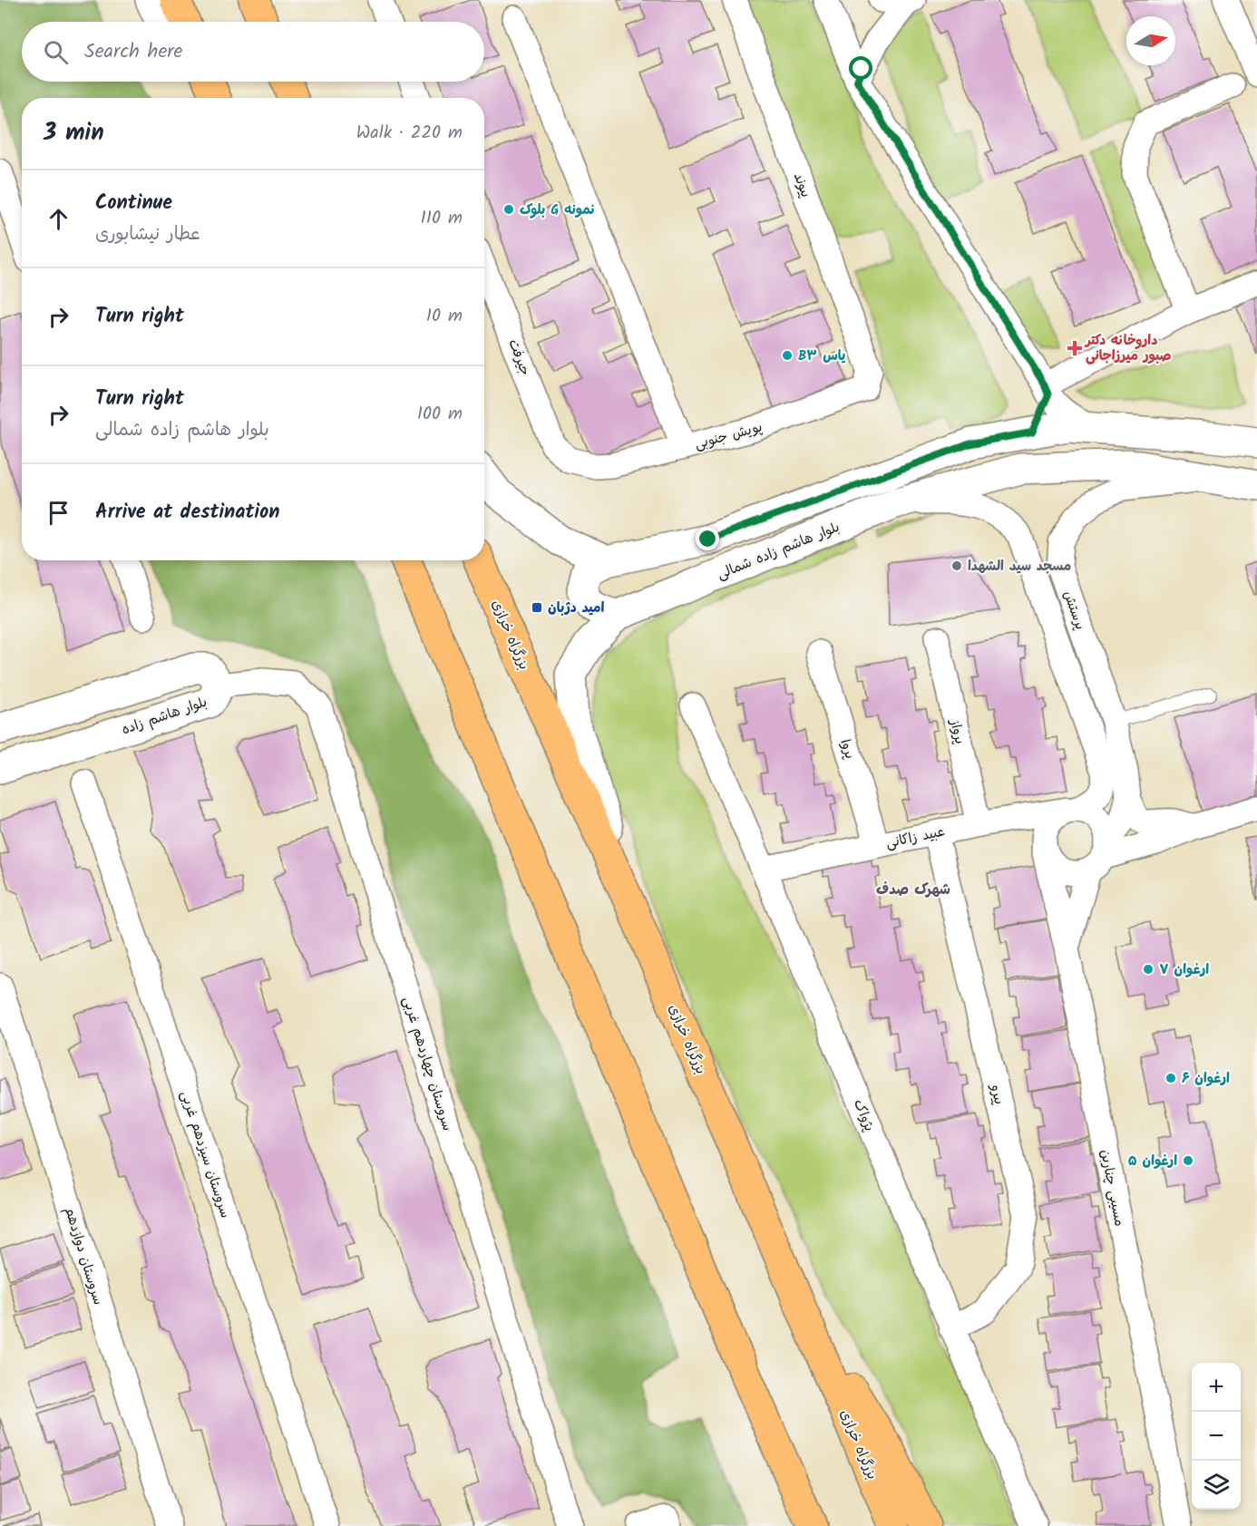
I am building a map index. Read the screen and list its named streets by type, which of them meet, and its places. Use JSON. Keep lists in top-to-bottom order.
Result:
{
  "streets": {
    "highway": ["بزرگراه خرازی"],
    "street": [
      "پیوند",
      "جيرفت",
      "پویش جنوبی",
      "بلوار هاشم زاده شمالی",
      "پرستش",
      "بلوار هاشم زاده",
      "پرواز",
      "پروا",
      "عبید زاکانی",
      "سروستان چهاردهم غربی",
      "پیرو",
      "پژواک",
      "سروستان سیزدهم غربی",
      "مسیبی چناربن",
      "سروستان دوازدهم"
    ]
  },
  "crossings": [
    ["پیوند", "پویش جنوبی"],
    ["جيرفت", "پویش جنوبی"],
    ["بلوار هاشم زاده شمالی", "پرستش"],
    ["بلوار هاشم زاده شمالی", "بزرگراه خرازی"],
    ["پرستش", "عبید زاکانی"],
    ["پرستش", "مسیبی چناربن"],
    ["بلوار هاشم زاده", "سروستان چهاردهم غربی"],
    ["پرواز", "عبید زاکانی"],
    ["پروا", "عبید زاکانی"],
    ["عبید زاکانی", "پیرو"],
    ["عبید زاکانی", "پژواک"],
    ["عبید زاکانی", "مسیبی چناربن"],
    ["پیرو", "پژواک"]
  ],
  "districts": ["شهرک صدف"],
  "places": {
    "other": [
      "بلوک G نمونه",
      "B۳ یاس",
      "مسجد سید الشهدا",
      "ارغوان ۷",
      "ارغوان ۶",
      "ارغوان ۵"
    ],
    "health": ["داروخانه دکتر صبور میرزاجانی"],
    "transit": ["امید دژبان"]
  },
  "north": "right",
  "page": {
    "search": "Search here",
    "heading": ["3 min", "Walk · 220 m"],
    "list": [
      ["Continue", "عطار نیشابوری", "110 m"],
      ["Turn right", "10 m"],
      ["Turn right", "بلوار هاشم زاده شمالی", "100 m"],
      "Arrive at destination"
    ],
    "map_buttons": ["+", "−"]
  }
}
